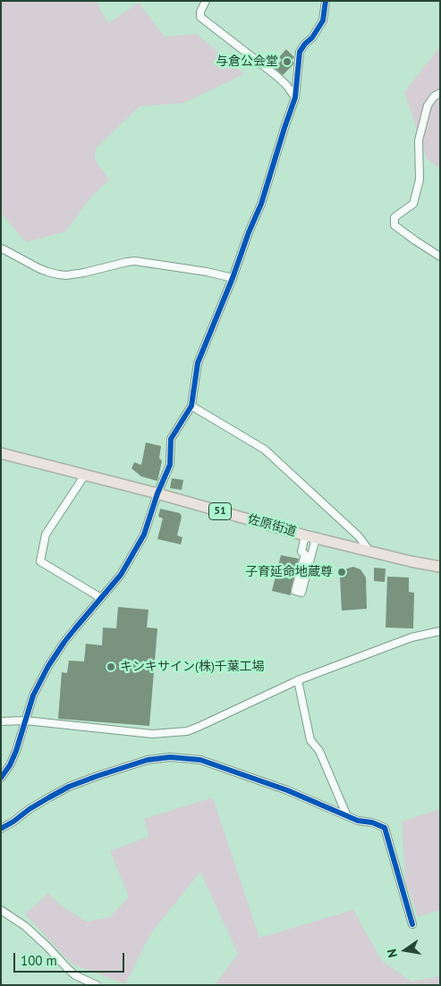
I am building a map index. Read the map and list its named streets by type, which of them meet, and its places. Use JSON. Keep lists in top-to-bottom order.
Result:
{
  "streets": {
    "highway": ["51", "佐原街道"]
  },
  "places": ["与倉公会堂", "子育延命地蔵尊", "キンキサイン(株)千葉工場"],
  "scale_bar": "100 m",
  "north": "left"
}
